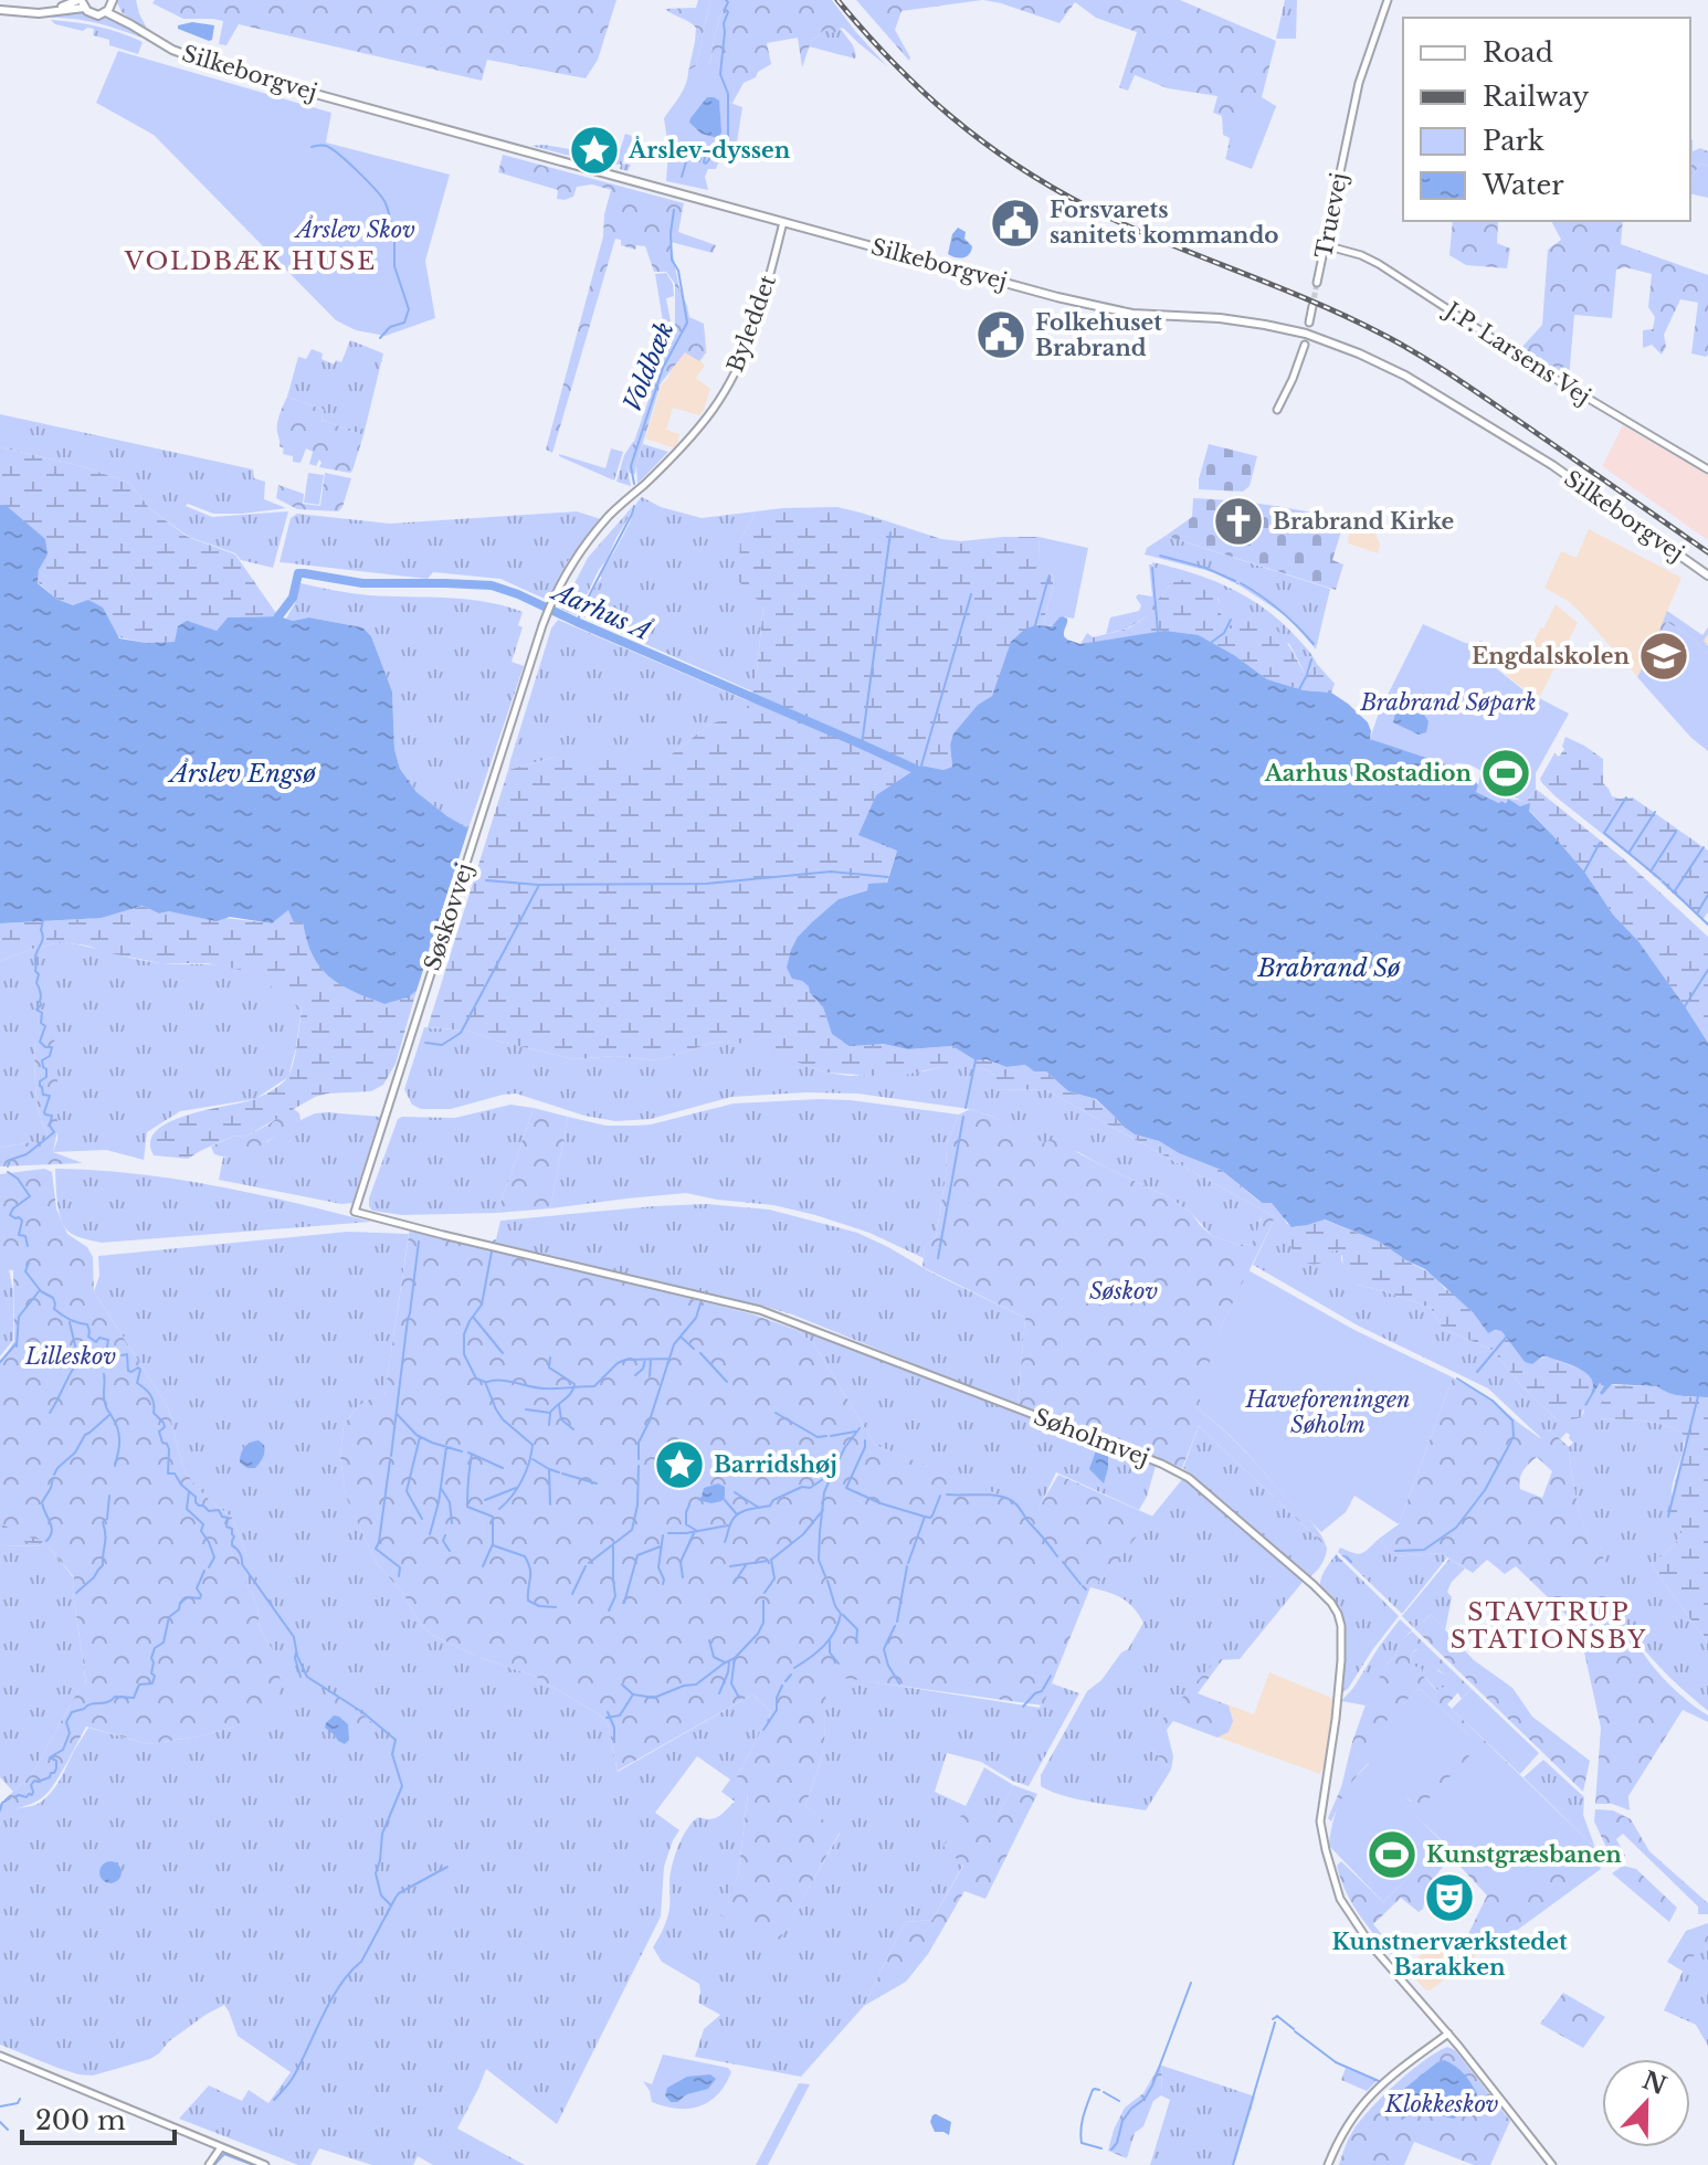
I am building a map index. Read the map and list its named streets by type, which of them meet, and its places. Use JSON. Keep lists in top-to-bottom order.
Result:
{
  "streets": {
    "main road": ["Silkeborgvej"],
    "street": [
      "Truevej",
      "Byleddet",
      "J.P. Larsens Vej",
      "Søskovvej",
      "Søholmvej"
    ]
  },
  "crossings": [
    ["Silkeborgvej", "Byleddet"],
    ["Truevej", "J.P. Larsens Vej"],
    ["Byleddet", "Søskovvej"],
    ["Søskovvej", "Søholmvej"]
  ],
  "districts": ["VOLDBÆK HUSE", "STAVTRUP STATIONSBY"],
  "water": [
    "Voldbæk",
    "Aarhus Å",
    "Årslev Engsø",
    "Brabrand Sø"
  ],
  "parks": [
    "Årslev Skov",
    "Brabrand Søpark",
    "Søskov",
    "Lilleskov",
    "Haveforeningen Søholm",
    "Klokkeskov"
  ],
  "places": {
    "place": ["Årslev-dyssen", "Barridshøj"],
    "public building": ["Forsvarets sanitets kommando", "Folkehuset Brabrand"],
    "church": ["Brabrand Kirke"],
    "school or university": ["Engdalskolen"],
    "sports": ["Aarhus Rostadion", "Kunstgræsbanen"],
    "theatre": ["Kunstnerværkstedet Barakken"]
  },
  "legend": [
    "Road",
    "Railway",
    "Park",
    "Water"
  ],
  "scale_bar": "200 m",
  "north": "top"
}
